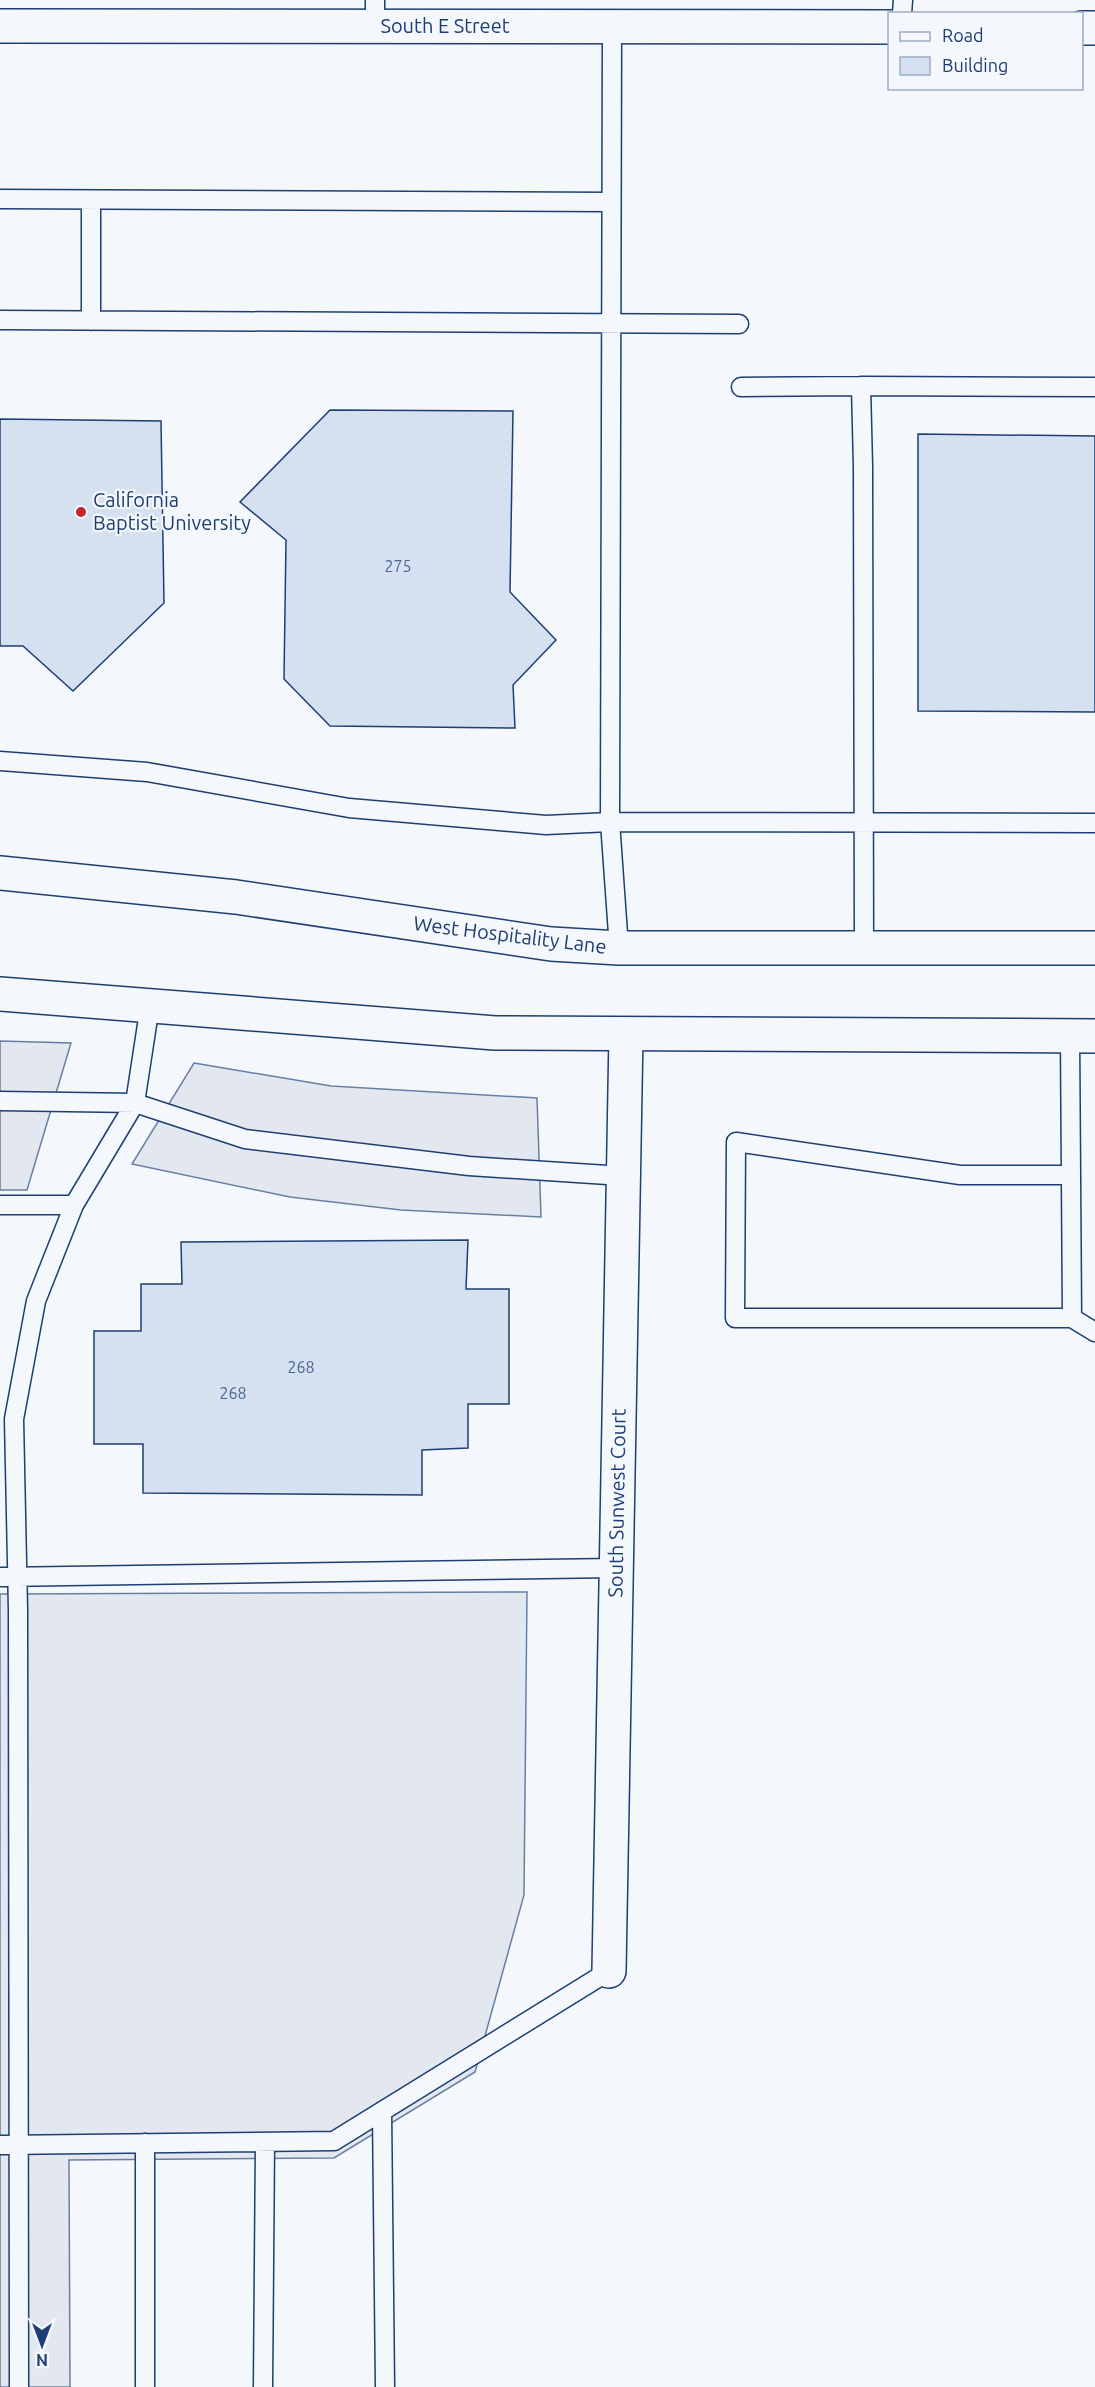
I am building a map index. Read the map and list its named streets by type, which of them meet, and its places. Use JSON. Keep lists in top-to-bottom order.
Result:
{
  "streets": {
    "main road": ["South E Street", "West Hospitality Lane", "South Sunwest Court"]
  },
  "places": ["California Baptist University"],
  "house_numbers": ["275", "268", "268"],
  "legend": ["Road", "Building"],
  "north": "bottom"
}
